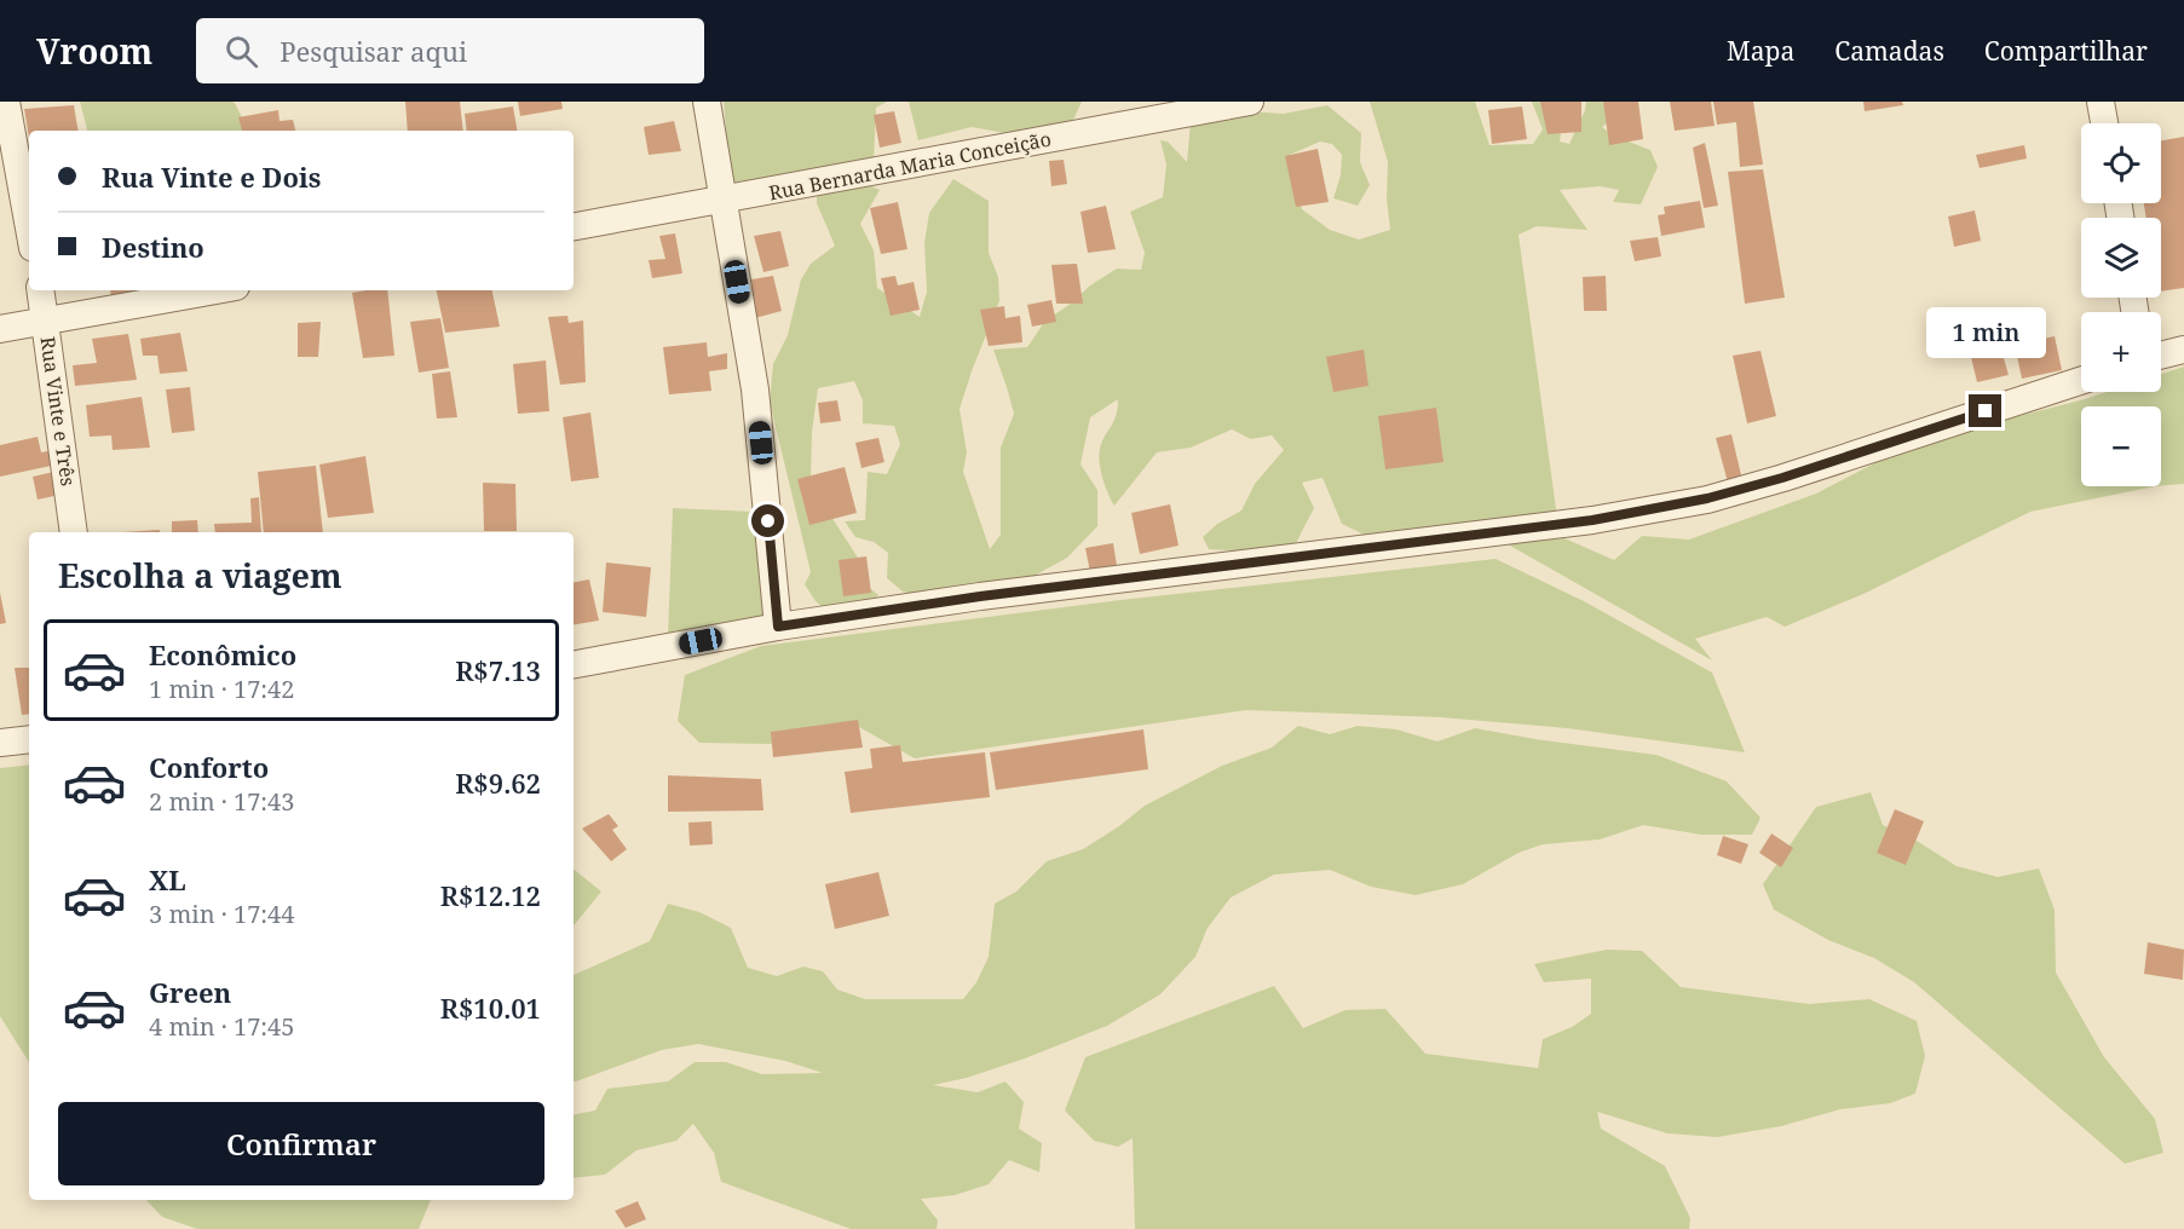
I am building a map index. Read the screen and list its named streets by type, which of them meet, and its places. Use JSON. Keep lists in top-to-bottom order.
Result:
{
  "streets": {
    "street": ["Rua Bernarda Maria Conceição", "Rua Vinte e Três"]
  },
  "page": {
    "header": "Vroom",
    "search": "Pesquisar aqui",
    "nav": ["Mapa", "Camadas", "Compartilhar"],
    "map_buttons": ["+", "−"],
    "banner": ["Rua Vinte e Dois", "Destino"],
    "bubble": "1 min",
    "heading": "Escolha a viagem",
    "list": [
      {
        "name": "Econômico",
        "note": "1 min · 17:42",
        "value": "R$7.13"
      },
      {
        "name": "Conforto",
        "note": "2 min · 17:43",
        "value": "R$9.62"
      },
      {
        "name": "XL",
        "note": "3 min · 17:44",
        "value": "R$12.12"
      },
      {
        "name": "Green",
        "note": "4 min · 17:45",
        "value": "R$10.01"
      }
    ],
    "buttons": "Confirmar"
  }
}
